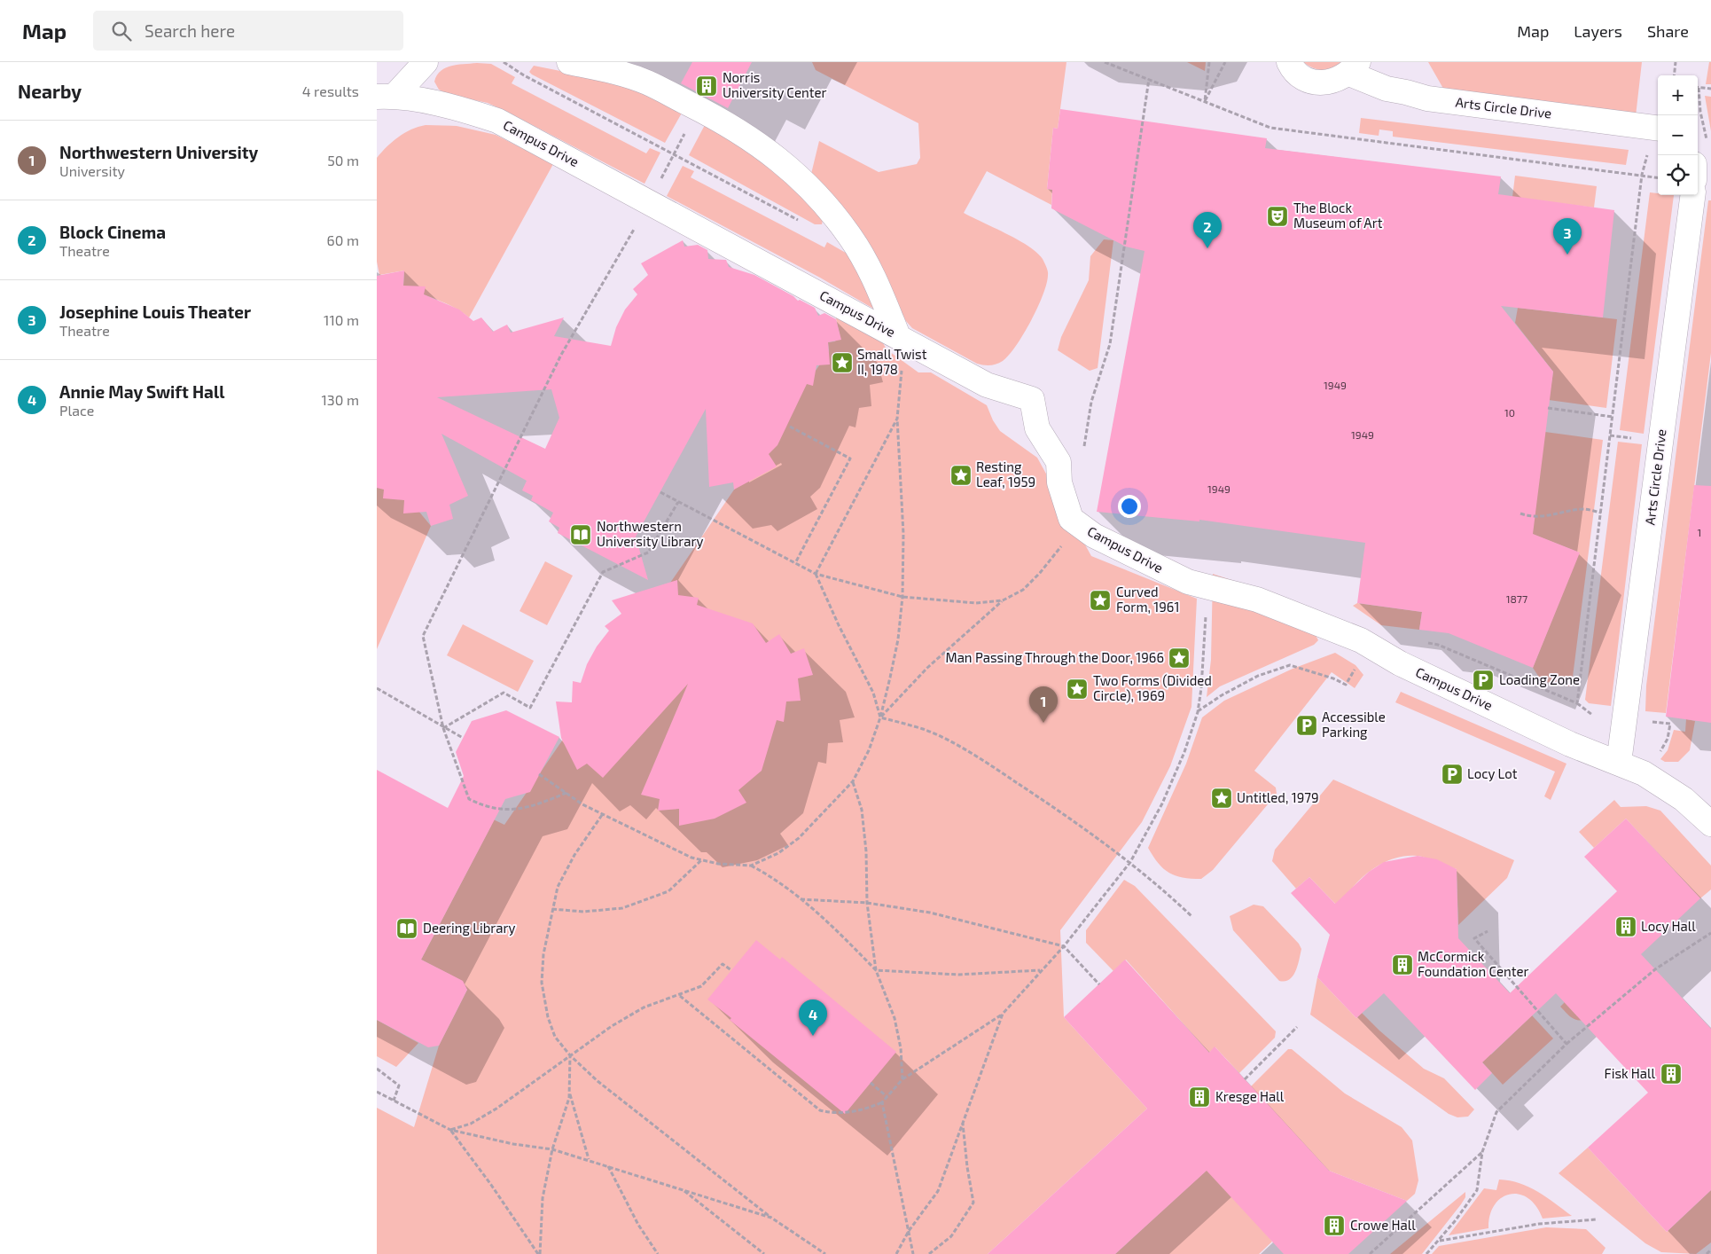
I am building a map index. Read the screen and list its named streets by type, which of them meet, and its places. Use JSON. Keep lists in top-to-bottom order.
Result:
{
  "streets": {
    "lane": ["Arts Circle Drive", "Campus Drive"]
  },
  "crossings": [
    ["Arts Circle Drive", "Campus Drive"]
  ],
  "places": {
    "building": [
      "Norris University Center",
      "Locy Hall",
      "McCormick Foundation Center",
      "Fisk Hall",
      "Kresge Hall",
      "Crowe Hall"
    ],
    "theatre": ["The Block Museum of Art"],
    "place": [
      "Small Twist II, 1978",
      "Resting Leaf, 1959",
      "Curved Form, 1961",
      "Man Passing Through the Door, 1966",
      "Two Forms (Divided Circle), 1969",
      "Untitled, 1979"
    ],
    "library": ["Northwestern University Library", "Deering Library"],
    "parking": ["Loading Zone", "Accessible Parking", "Locy Lot"]
  },
  "house_numbers": [
    "1949",
    "10",
    "1949",
    "1949",
    "1",
    "1877"
  ],
  "page": {
    "header": "Map",
    "search": "Search here",
    "nav": ["Map", "Layers", "Share"],
    "heading": ["Nearby", "4 results"],
    "map_buttons": ["+", "−"],
    "list": [
      {
        "mark": "1",
        "name": "Northwestern University",
        "note": "University",
        "value": "50 m"
      },
      {
        "mark": "2",
        "name": "Block Cinema",
        "note": "Theatre",
        "value": "60 m"
      },
      {
        "mark": "3",
        "name": "Josephine Louis Theater",
        "note": "Theatre",
        "value": "110 m"
      },
      {
        "mark": "4",
        "name": "Annie May Swift Hall",
        "note": "Place",
        "value": "130 m"
      }
    ],
    "pins": [
      "2",
      "3",
      "1",
      "4"
    ]
  }
}
